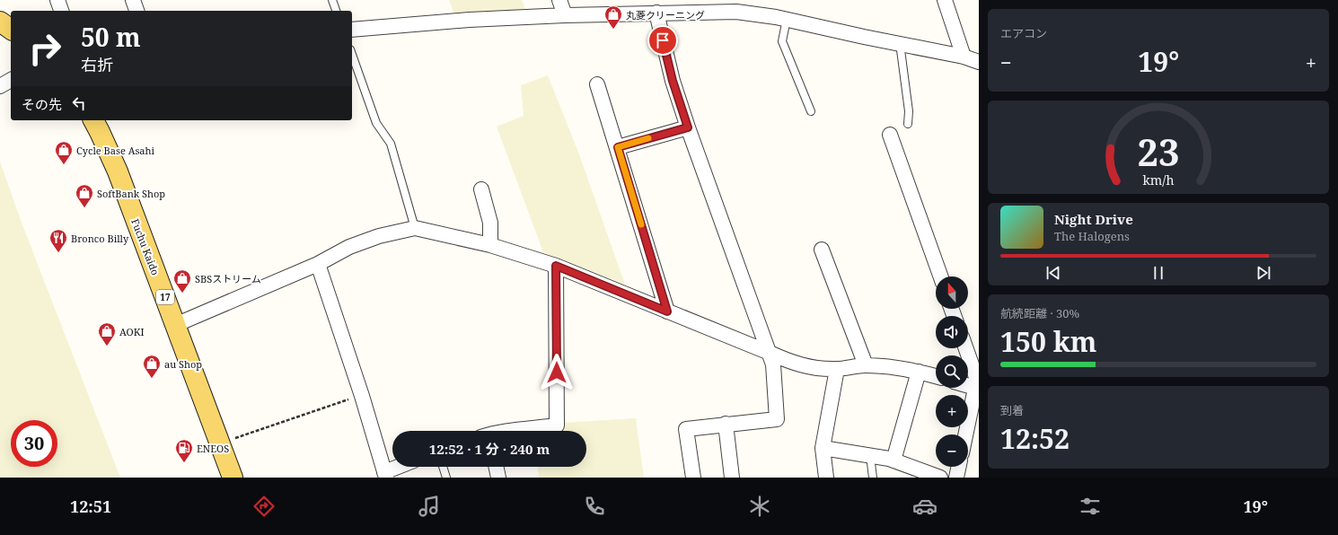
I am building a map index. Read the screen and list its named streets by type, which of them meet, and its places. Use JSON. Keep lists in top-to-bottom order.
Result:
{
  "streets": {
    "main road": ["Fuchu Kaido", "17"]
  },
  "places": {
    "shop": [
      "丸菱クリーニング",
      "Cycle Base Asahi",
      "SoftBank Shop",
      "SBSストリーム",
      "AOKI",
      "au Shop"
    ],
    "restaurant": ["Bronco Billy"],
    "fuel station": ["ENEOS"]
  },
  "north": "top",
  "page": {
    "tile": [
      "エアコン",
      ["航続距離 · 30%", "150 km"],
      ["到着", "12:52"]
    ],
    "turn": ["50 m", "右折"],
    "heat": ["−", "19°", "+"],
    "then": "その先",
    "song": ["Night Drive", "The Halogens"],
    "map_buttons": ["+", "−"],
    "limit": "30",
    "trip": "12:52 · 1 分 · 240 m",
    "tabs": ["12:51", "19°"],
    "gauge": ["23", "km/h"]
  }
}
